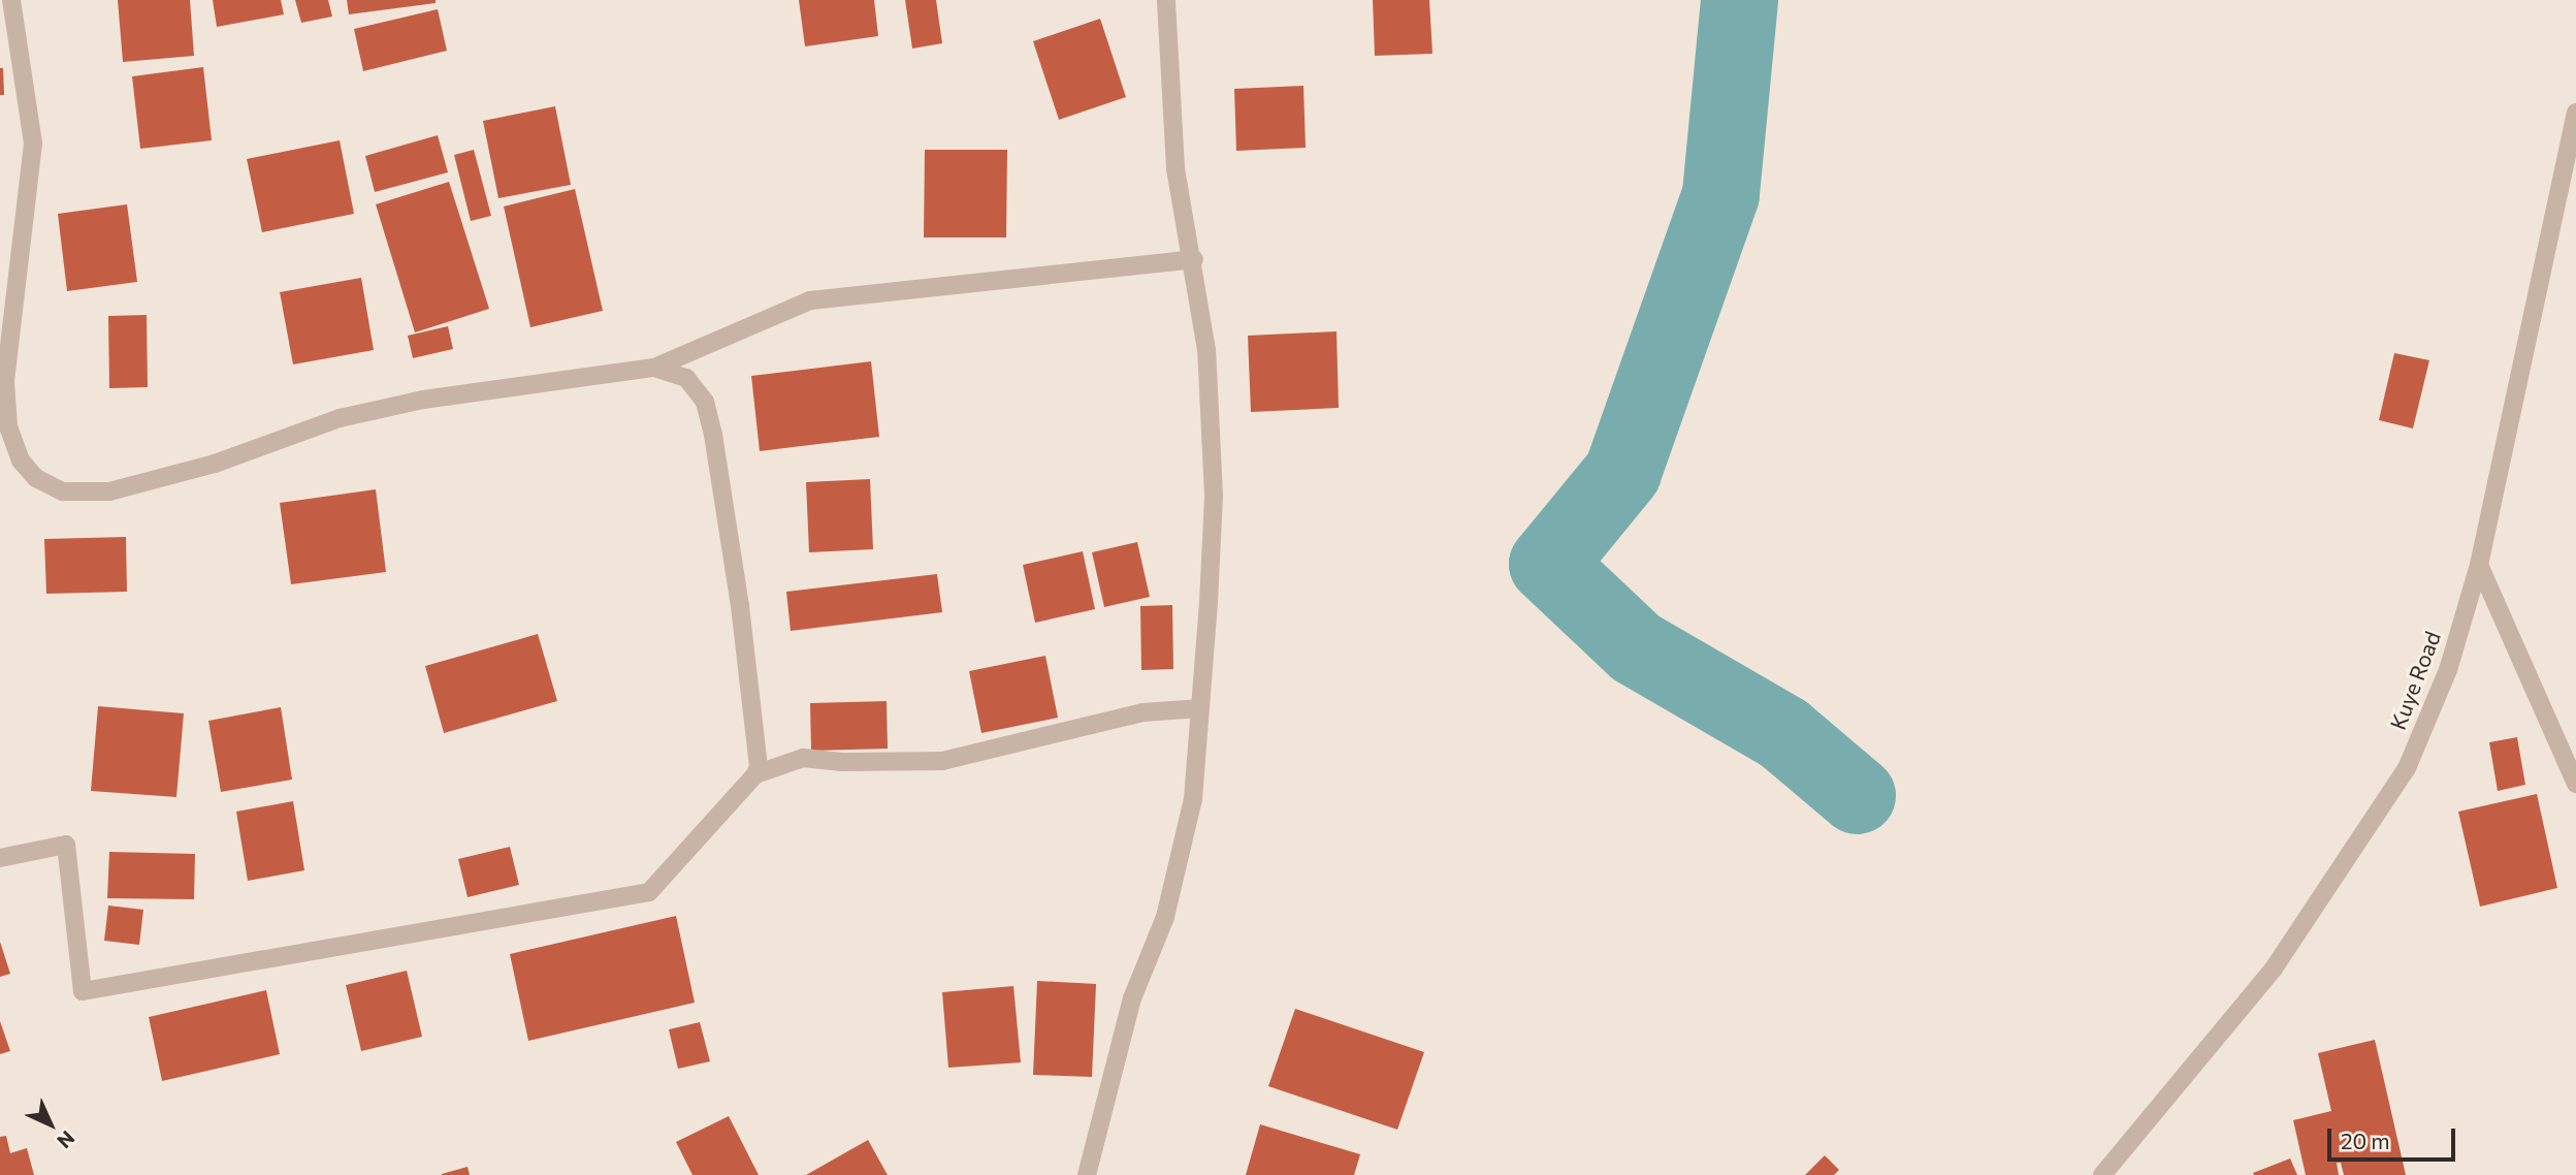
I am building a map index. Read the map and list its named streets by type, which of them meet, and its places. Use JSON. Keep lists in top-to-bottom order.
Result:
{
  "streets": {
    "street": ["Kuye Road"]
  },
  "scale_bar": "20 m",
  "north": "bottom right"
}
